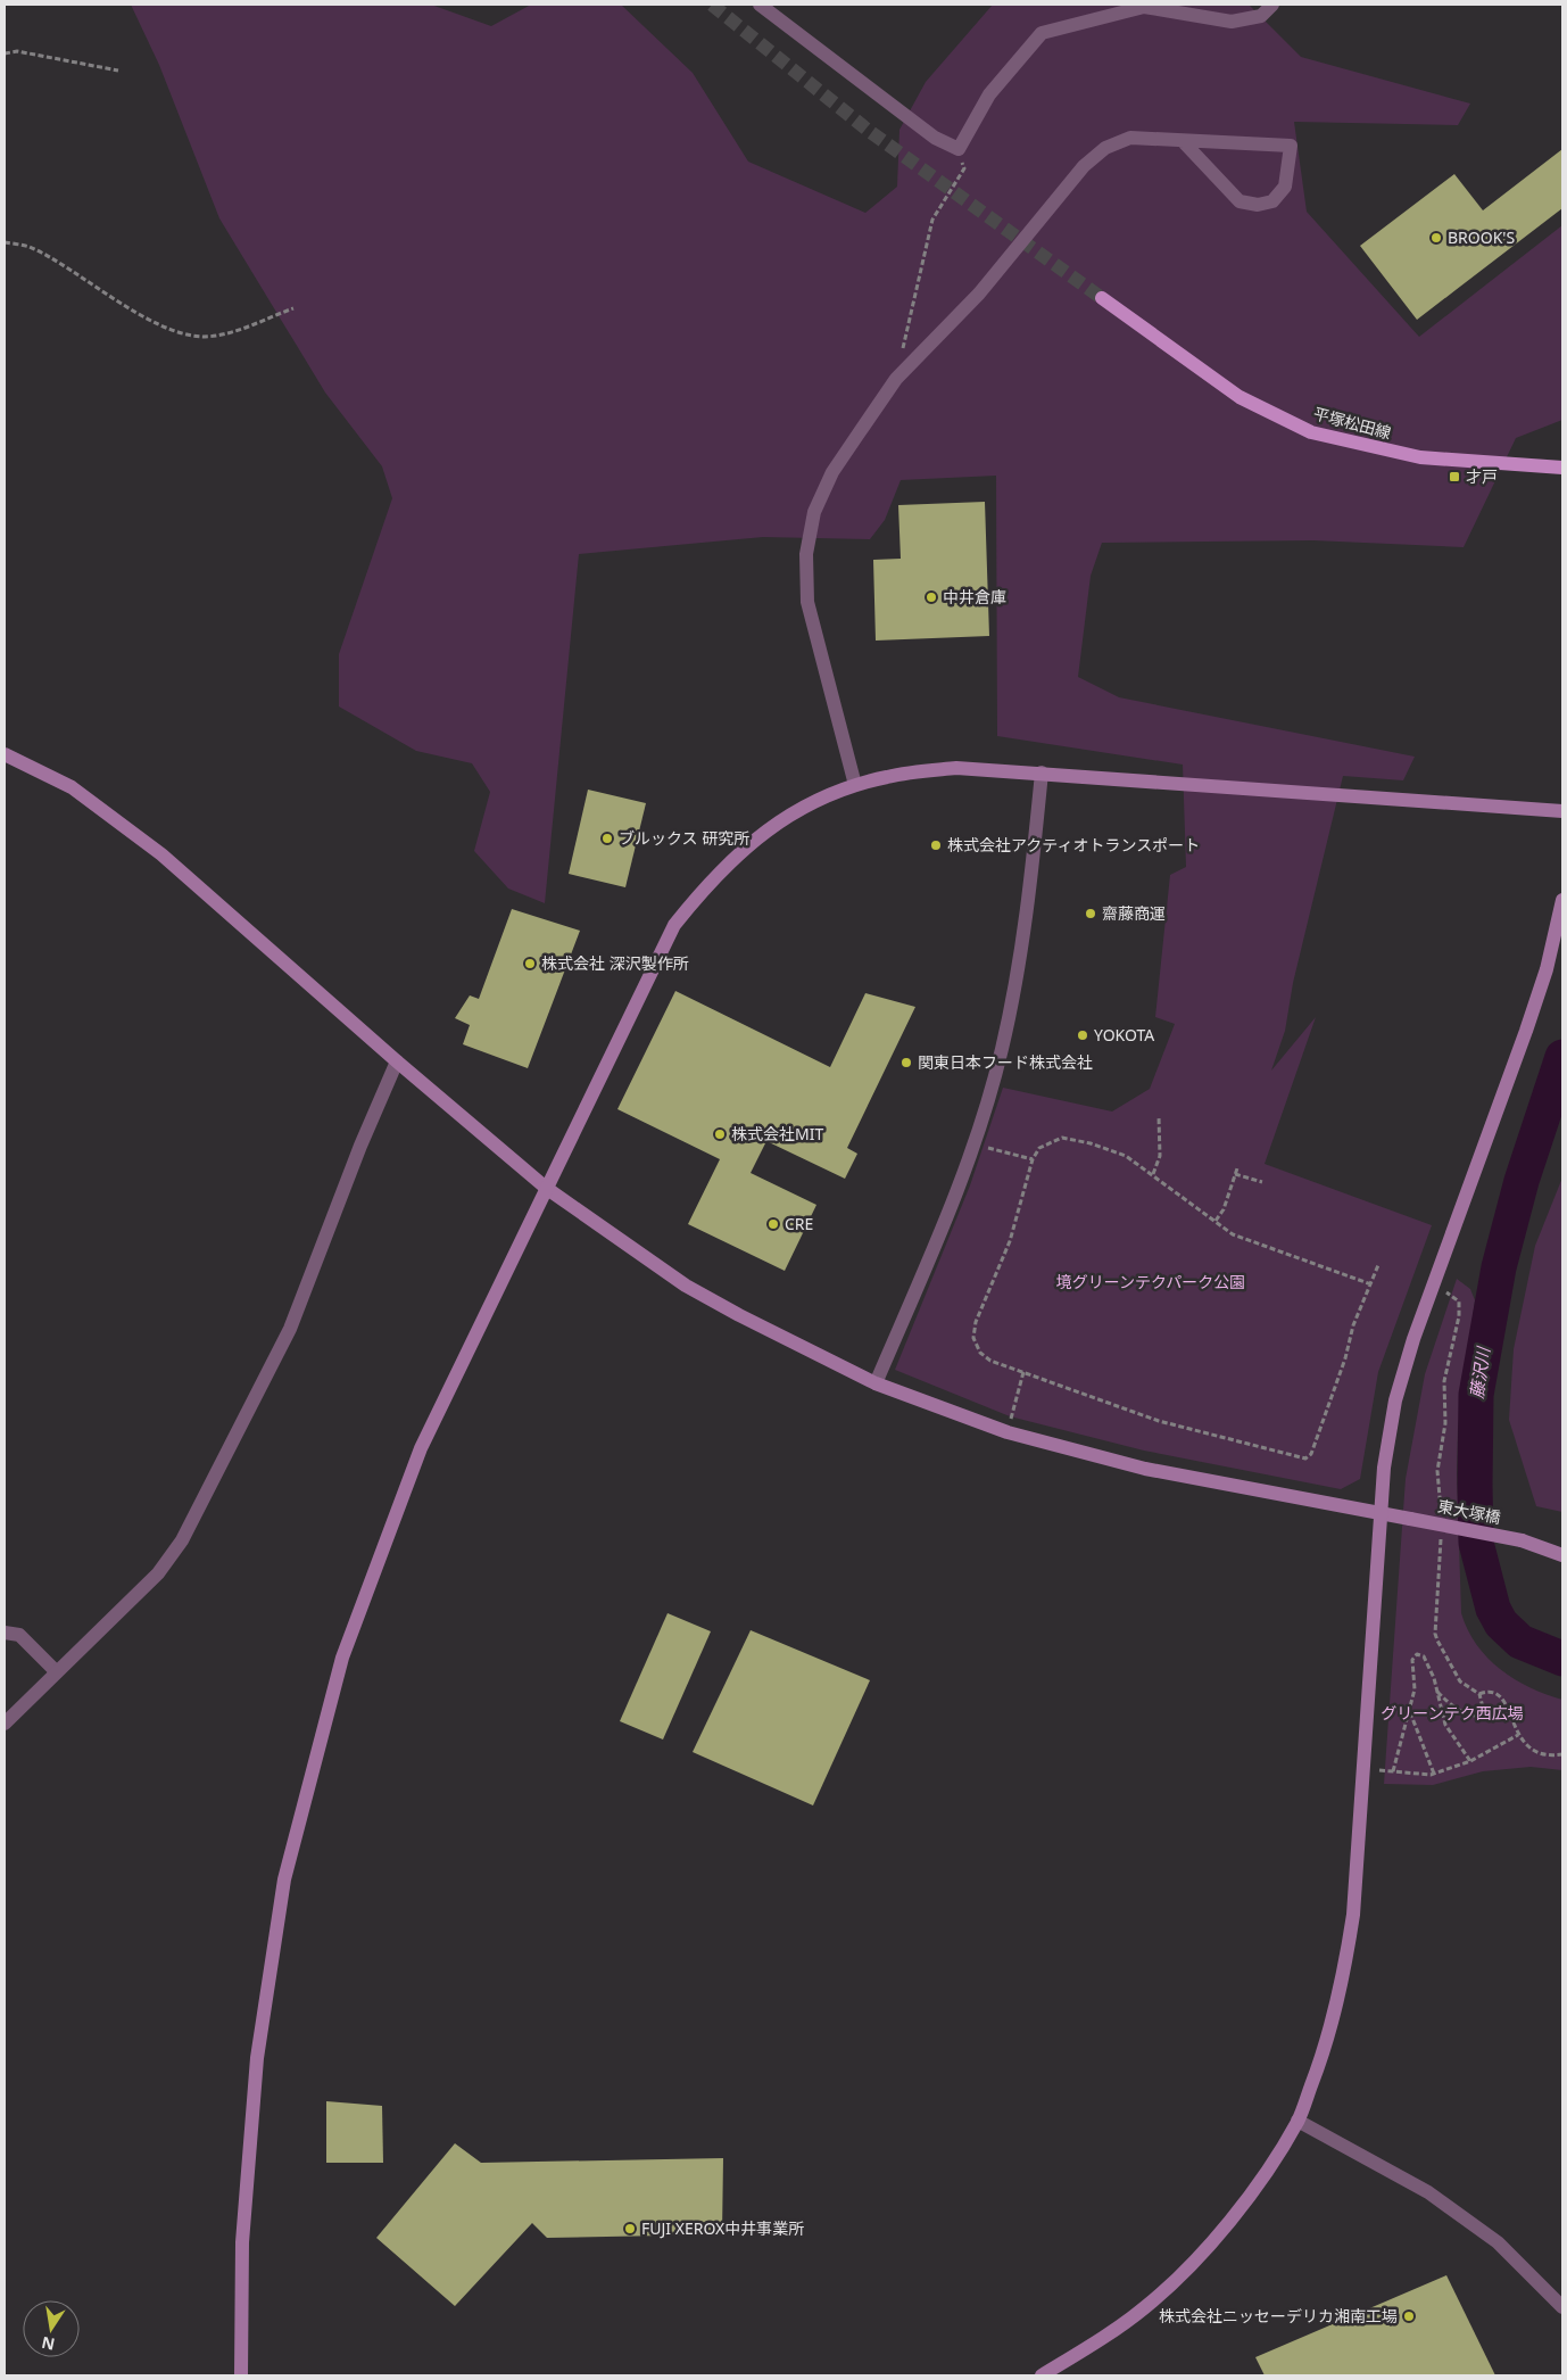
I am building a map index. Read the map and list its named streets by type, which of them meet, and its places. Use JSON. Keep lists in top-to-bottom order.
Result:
{
  "streets": {
    "main road": ["平塚松田線"],
    "street": ["東大塚橋"]
  },
  "water": ["藤沢川"],
  "parks": ["境グリーンテクパーク公園", "グリーンテク西広場"],
  "places": {
    "other": [
      "BROOK'S",
      "中井倉庫",
      "ブルックス 研究所",
      "株式会社アクティオトランスポート",
      "齋藤商運",
      "株式会社 深沢製作所",
      "YOKOTA",
      "関東日本フード株式会社",
      "株式会社MIT",
      "CRE",
      "FUJI XEROX中井事業所",
      "株式会社ニッセーデリカ湘南工場"
    ],
    "transit": ["才戸"]
  },
  "north": "bottom"
}
